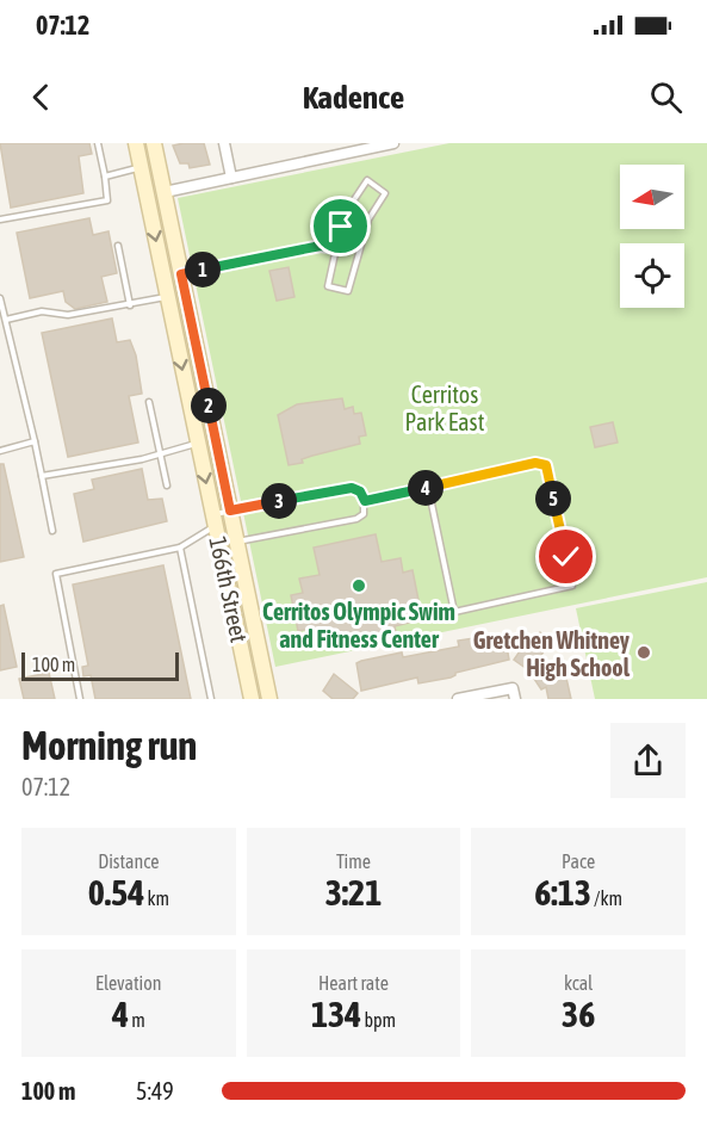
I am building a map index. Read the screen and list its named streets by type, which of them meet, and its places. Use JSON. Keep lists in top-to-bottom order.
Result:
{
  "streets": {
    "street": ["166th Street"]
  },
  "parks": ["Cerritos Park East"],
  "places": ["Cerritos Olympic Swim and Fitness Center", "Gretchen Whitney High School"],
  "scale_bar": "100 m",
  "north": "left",
  "page": {
    "status": "07:12",
    "header": "Kadence",
    "pins": [
      "1",
      "2",
      "4",
      "5",
      "3"
    ],
    "scale": "100 m",
    "heading": ["Morning run", "07:12"],
    "stats": [
      ["Distance", "0.54 km"],
      ["Time", "3:21"],
      ["Pace", "6:13 /km"],
      ["Elevation", "4 m"],
      ["Heart rate", "134 bpm"],
      ["kcal", "36"]
    ],
    "list": [
      {
        "name": "100 m",
        "note": "5:49"
      }
    ]
  }
}
